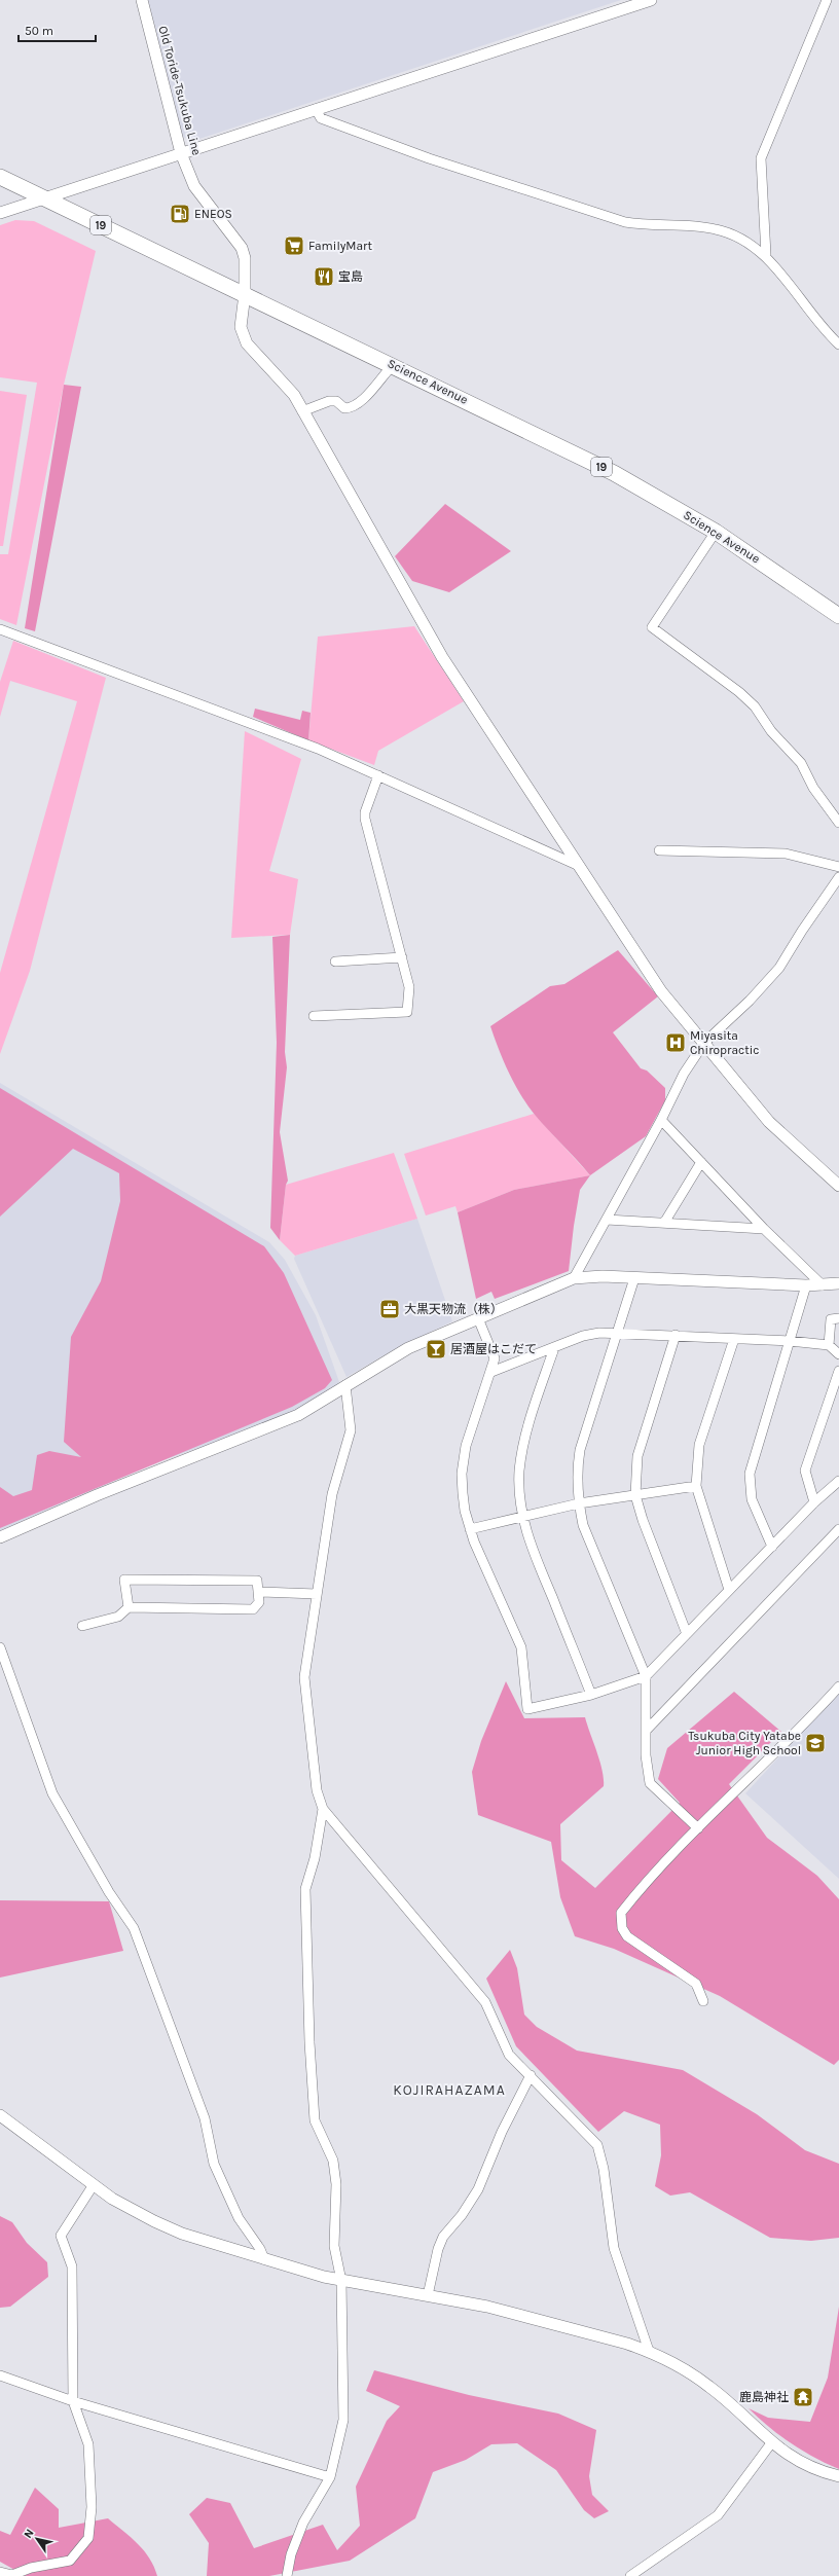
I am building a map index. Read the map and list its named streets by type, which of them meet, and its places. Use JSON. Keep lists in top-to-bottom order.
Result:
{
  "streets": {
    "main road": ["19", "Science Avenue"],
    "street": ["Old Toride-Tsukuba Line"]
  },
  "crossings": [
    ["Old Toride-Tsukuba Line", "Science Avenue"]
  ],
  "districts": ["KOJIRAHAZAMA"],
  "places": {
    "fuel station": ["ENEOS"],
    "supermarket": ["FamilyMart"],
    "restaurant": ["宝島"],
    "hospital": ["Miyasita Chiropractic"],
    "office": ["大黒天物流（株）"],
    "bar": ["居酒屋はこだて"],
    "school or university": ["Tsukuba City Yatabe Junior High School"],
    "temple": ["鹿島神社"]
  },
  "scale_bar": "50 m",
  "north": "top left"
}
